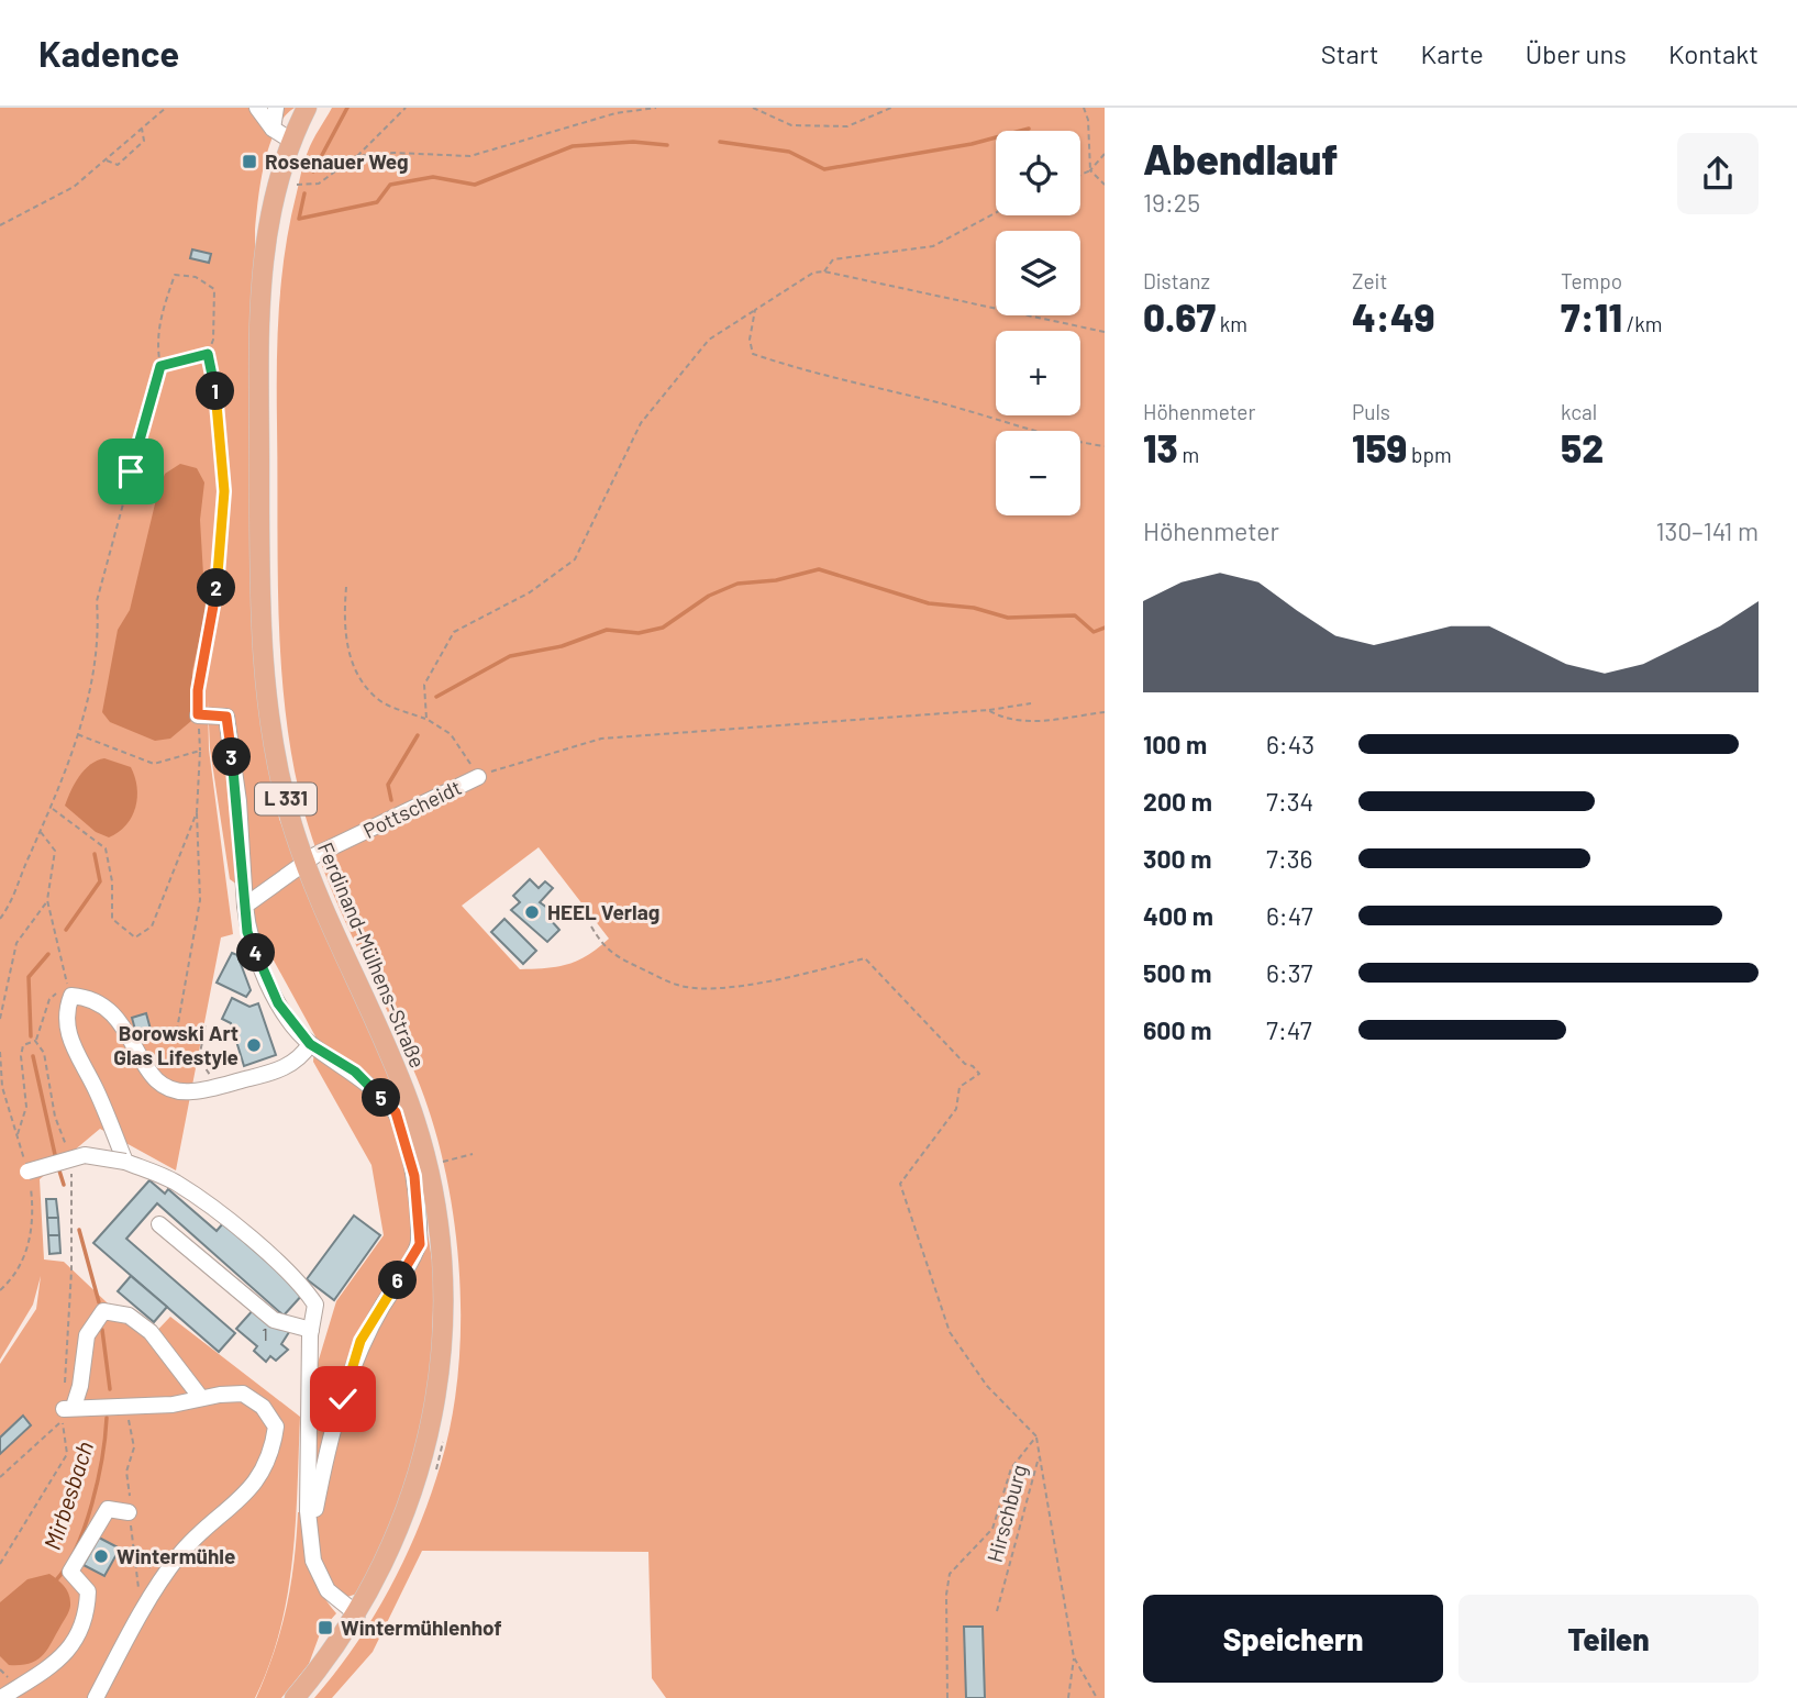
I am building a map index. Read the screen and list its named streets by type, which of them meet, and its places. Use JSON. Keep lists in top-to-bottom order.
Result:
{
  "streets": {
    "main road": ["L 331", "Ferdinand-Mülhens-Straße"],
    "street": ["Pottscheidt"],
    "path": ["Hirschburg"]
  },
  "crossings": [
    ["Pottscheidt", "Ferdinand-Mülhens-Straße"]
  ],
  "water": ["Mirbesbach"],
  "places": {
    "transit": ["Rosenauer Weg", "Wintermühlenhof"],
    "other": ["HEEL Verlag", "Borowski Art Glas Lifestyle", "Wintermühle"]
  },
  "house_numbers": ["1"],
  "page": {
    "header": "Kadence",
    "nav": [
      "Start",
      "Karte",
      "Über uns",
      "Kontakt"
    ],
    "heading": ["Abendlauf", "19:25"],
    "map_buttons": ["+", "−"],
    "stats": [
      ["Distanz", "0.67 km"],
      ["Zeit", "4:49"],
      ["Tempo", "7:11 /km"],
      ["Höhenmeter", "13 m"],
      ["Puls", "159 bpm"],
      ["kcal", "52"]
    ],
    "pins": [
      "1",
      "2",
      "3",
      "4",
      "5",
      "6"
    ],
    "chart": ["Höhenmeter", "130–141 m"],
    "list": [
      {
        "name": "100 m",
        "note": "6:43"
      },
      {
        "name": "200 m",
        "note": "7:34"
      },
      {
        "name": "300 m",
        "note": "7:36"
      },
      {
        "name": "400 m",
        "note": "6:47"
      },
      {
        "name": "500 m",
        "note": "6:37"
      },
      {
        "name": "600 m",
        "note": "7:47"
      }
    ],
    "buttons": ["Speichern", "Teilen"]
  }
}
